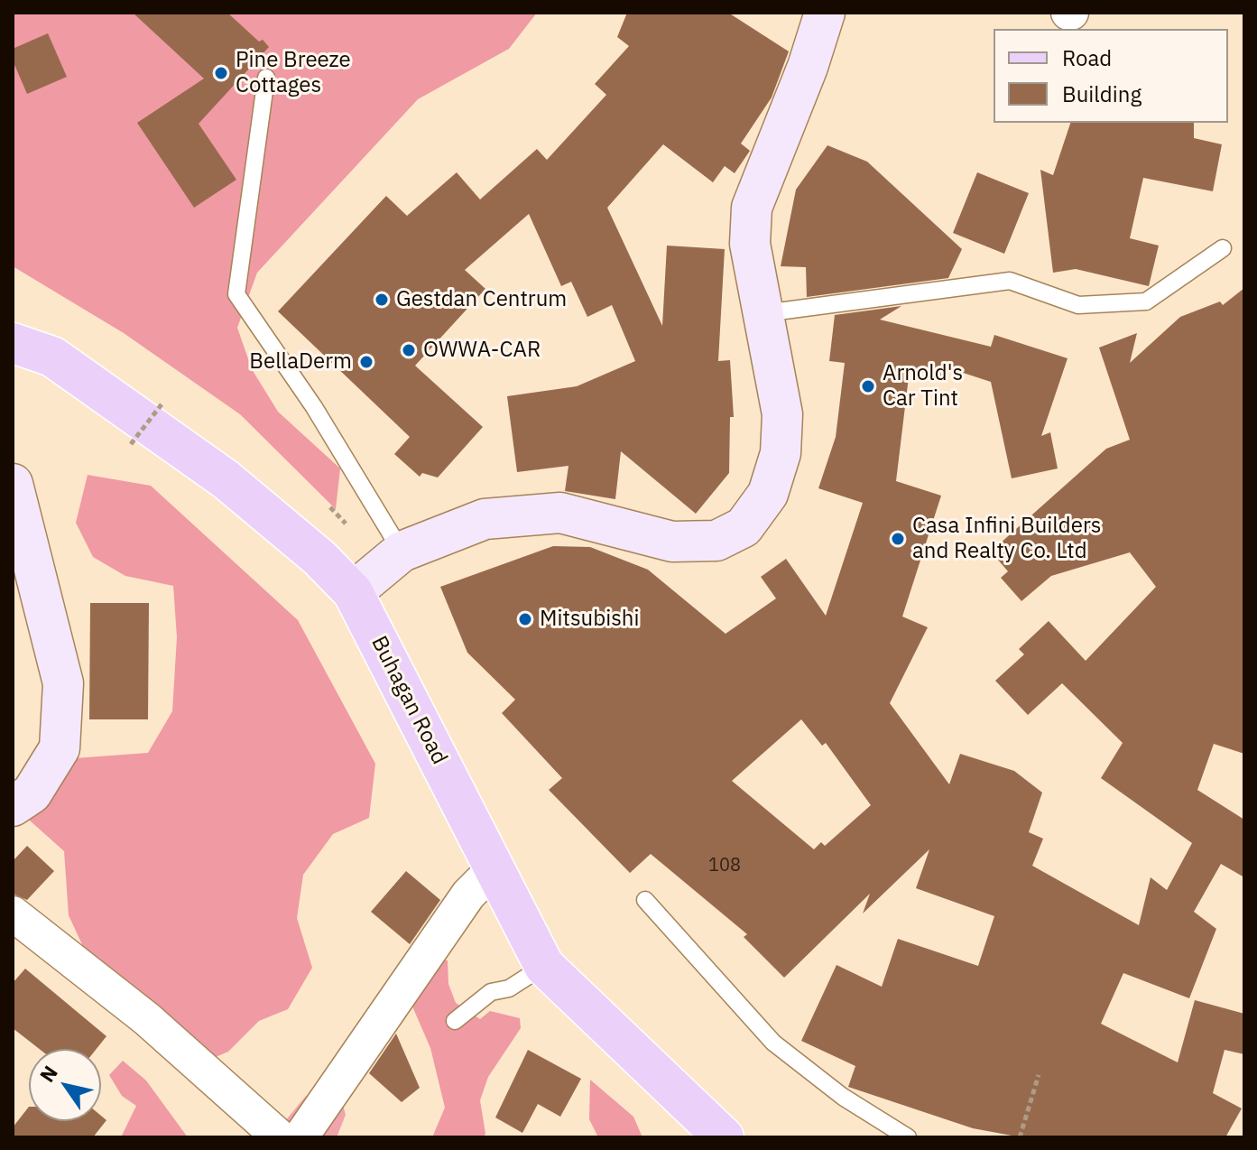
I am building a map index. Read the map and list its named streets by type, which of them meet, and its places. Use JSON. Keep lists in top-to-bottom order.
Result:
{
  "streets": {
    "main road": ["Buhagan Road"]
  },
  "places": [
    "Pine Breeze Cottages",
    "Gestdan Centrum",
    "OWWA-CAR",
    "BellaDerm",
    "Arnold's Car Tint",
    "Casa Infini Builders and Realty Co. Ltd",
    "Mitsubishi"
  ],
  "house_numbers": ["108"],
  "legend": ["Road", "Building"],
  "north": "top left"
}
